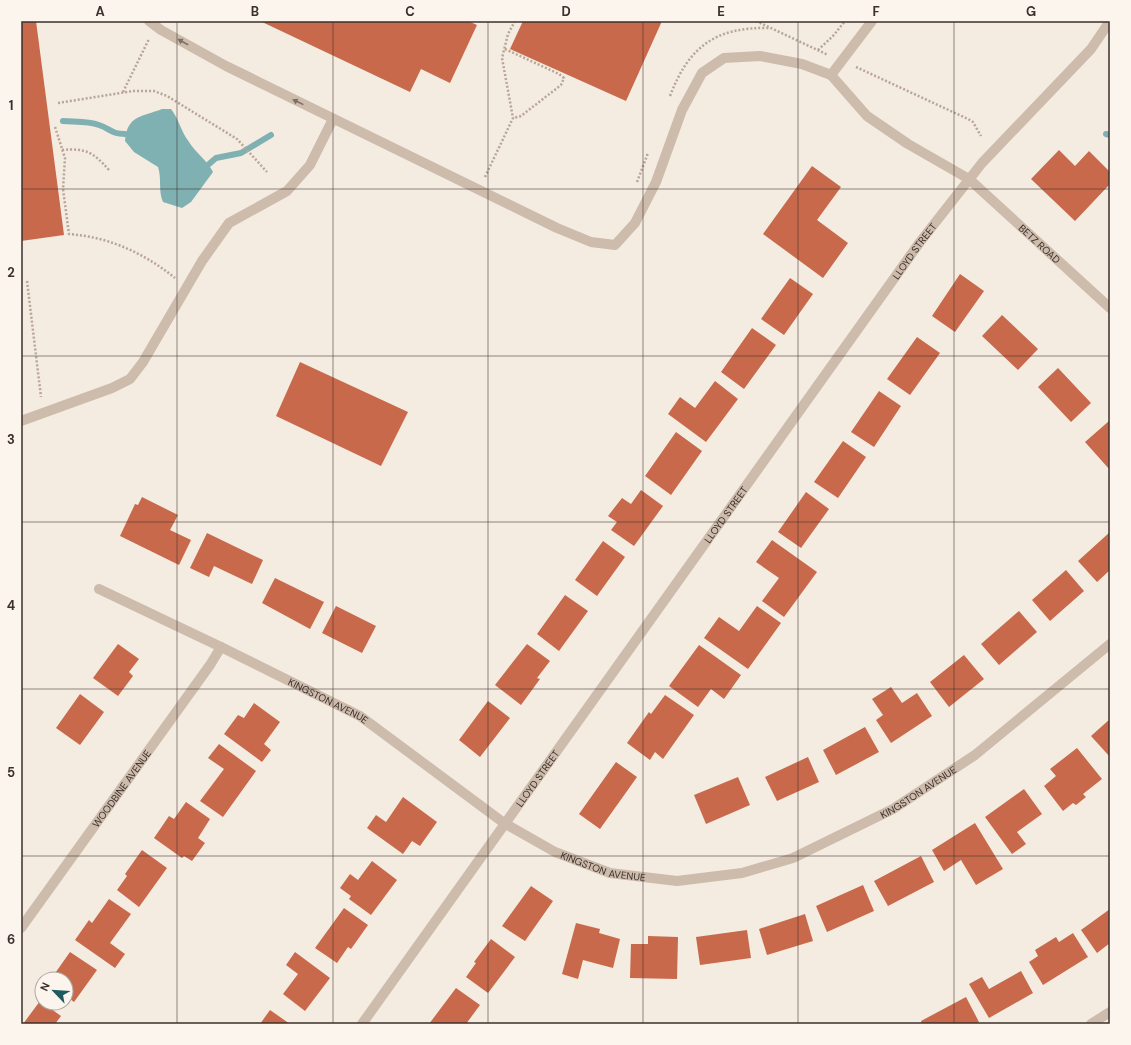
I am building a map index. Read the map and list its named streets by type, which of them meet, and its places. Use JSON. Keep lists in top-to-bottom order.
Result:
{
  "streets": {
    "street": [
      "BETZ ROAD",
      "LLOYD STREET",
      "KINGSTON AVENUE",
      "WOODBINE AVENUE"
    ]
  },
  "crossings": [
    ["BETZ ROAD", "LLOYD STREET"],
    ["LLOYD STREET", "KINGSTON AVENUE"],
    ["KINGSTON AVENUE", "WOODBINE AVENUE"]
  ],
  "north": "top left",
  "grid": {
    "columns": [
      "A",
      "B",
      "C",
      "D",
      "E",
      "F",
      "G"
    ],
    "rows": [
      "1",
      "2",
      "3",
      "4",
      "5",
      "6"
    ]
  }
}
